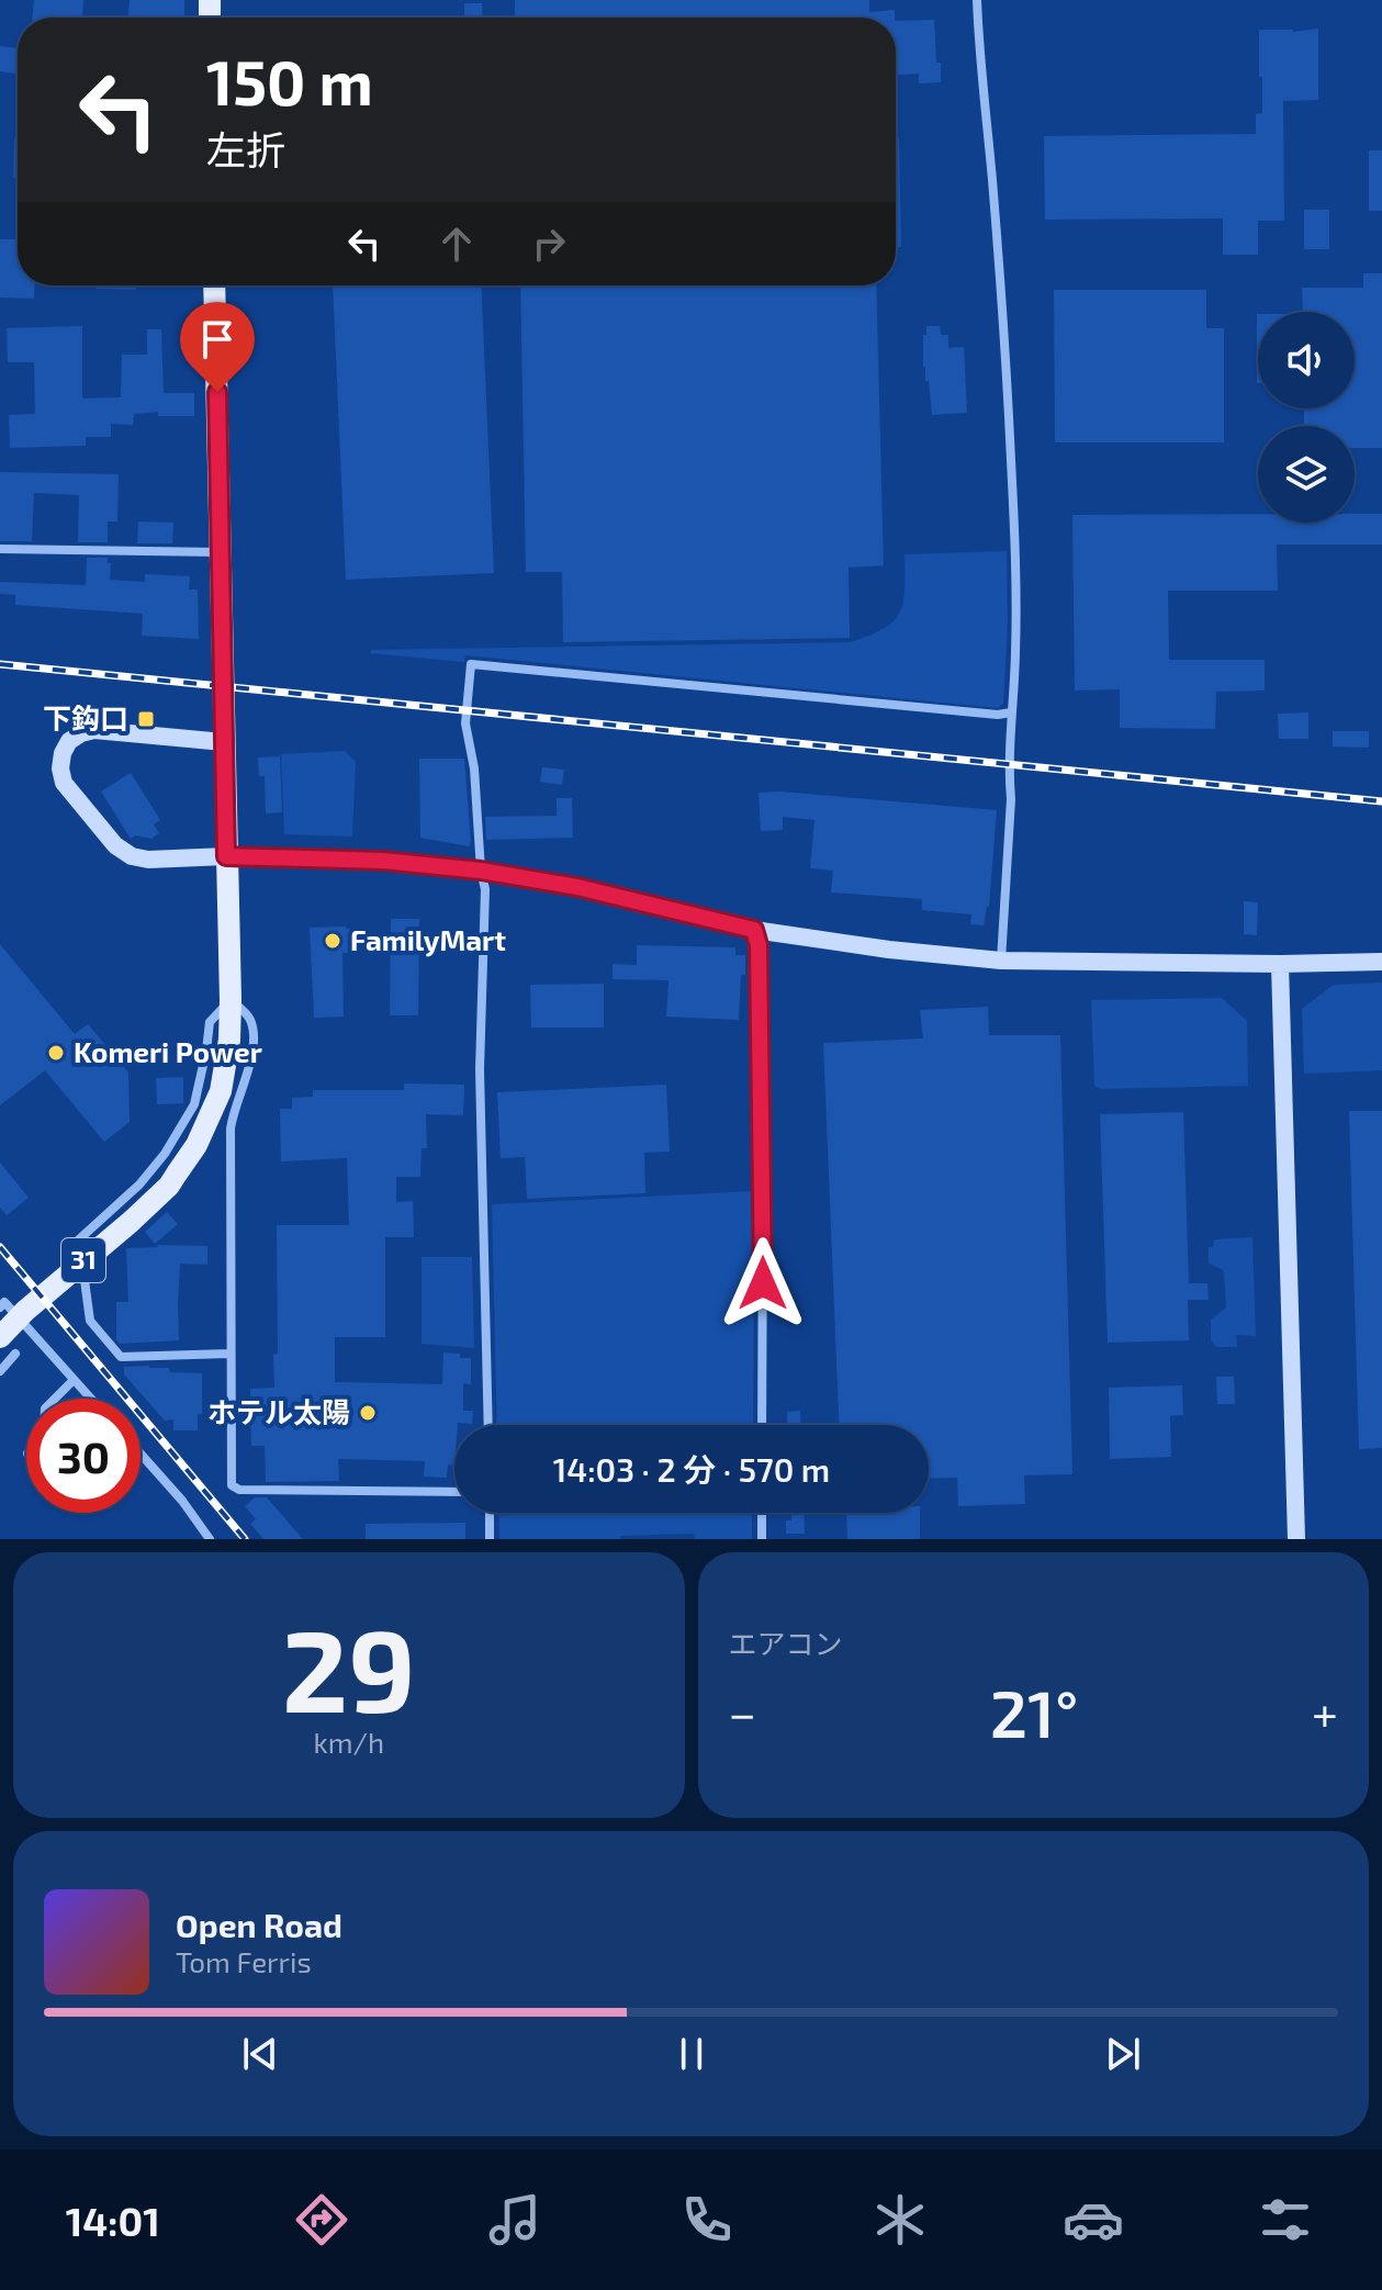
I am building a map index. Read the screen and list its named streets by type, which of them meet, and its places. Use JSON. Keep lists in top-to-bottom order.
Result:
{
  "streets": {
    "main road": ["31"]
  },
  "places": {
    "transit": ["下鈎口"],
    "other": ["FamilyMart", "Komeri Power", "ホテル太陽"]
  },
  "page": {
    "turn": ["150 m", "左折"],
    "limit": "30",
    "trip": "14:03 · 2 分 · 570 m",
    "tile": [
      ["29", "km/h"],
      "エアコン"
    ],
    "heat": ["−", "21°", "+"],
    "song": ["Open Road", "Tom Ferris"],
    "tabs": "14:01"
  }
}
